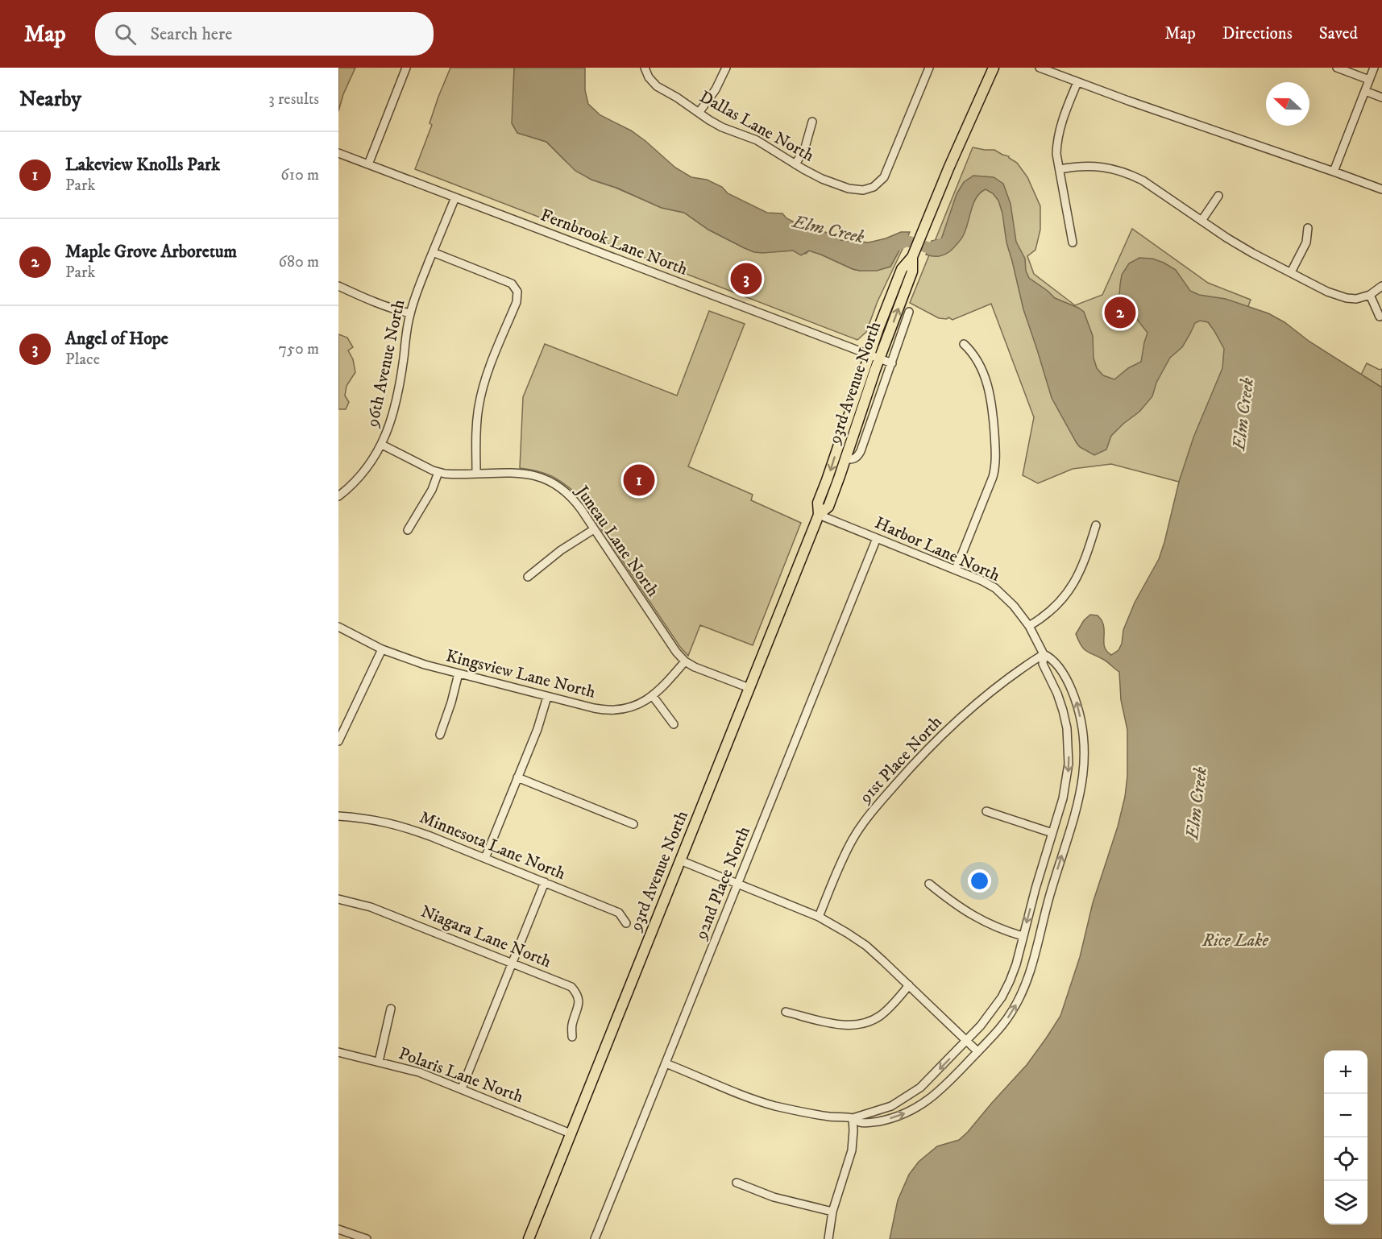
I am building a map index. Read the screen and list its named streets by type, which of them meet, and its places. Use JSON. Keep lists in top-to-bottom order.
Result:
{
  "streets": {
    "main road": ["93rd Avenue North"],
    "street": [
      "Dallas Lane North",
      "Fernbrook Lane North",
      "96th Avenue North",
      "Juneau Lane North",
      "Harbor Lane North",
      "Kingsview Lane North",
      "91st Place North",
      "Minnesota Lane North",
      "92nd Place North",
      "Niagara Lane North",
      "Polaris Lane North"
    ]
  },
  "crossings": [
    ["Fernbrook Lane North", "96th Avenue North"],
    ["Fernbrook Lane North", "93rd Avenue North"],
    ["96th Avenue North", "Juneau Lane North"],
    ["93rd Avenue North", "Juneau Lane North"],
    ["93rd Avenue North", "Harbor Lane North"],
    ["93rd Avenue North", "Polaris Lane North"],
    ["Juneau Lane North", "Kingsview Lane North"],
    ["Harbor Lane North", "91st Place North"],
    ["Harbor Lane North", "92nd Place North"]
  ],
  "water": ["Elm Creek", "Rice Lake"],
  "north": "left",
  "page": {
    "header": "Map",
    "search": "Search here",
    "nav": ["Map", "Directions", "Saved"],
    "heading": ["Nearby", "3 results"],
    "list": [
      {
        "mark": "1",
        "name": "Lakeview Knolls Park",
        "note": "Park",
        "value": "610 m"
      },
      {
        "mark": "2",
        "name": "Maple Grove Arboretum",
        "note": "Park",
        "value": "680 m"
      },
      {
        "mark": "3",
        "name": "Angel of Hope",
        "note": "Place",
        "value": "750 m"
      }
    ],
    "pins": ["3", "2", "1"],
    "map_buttons": ["+", "−"]
  }
}
